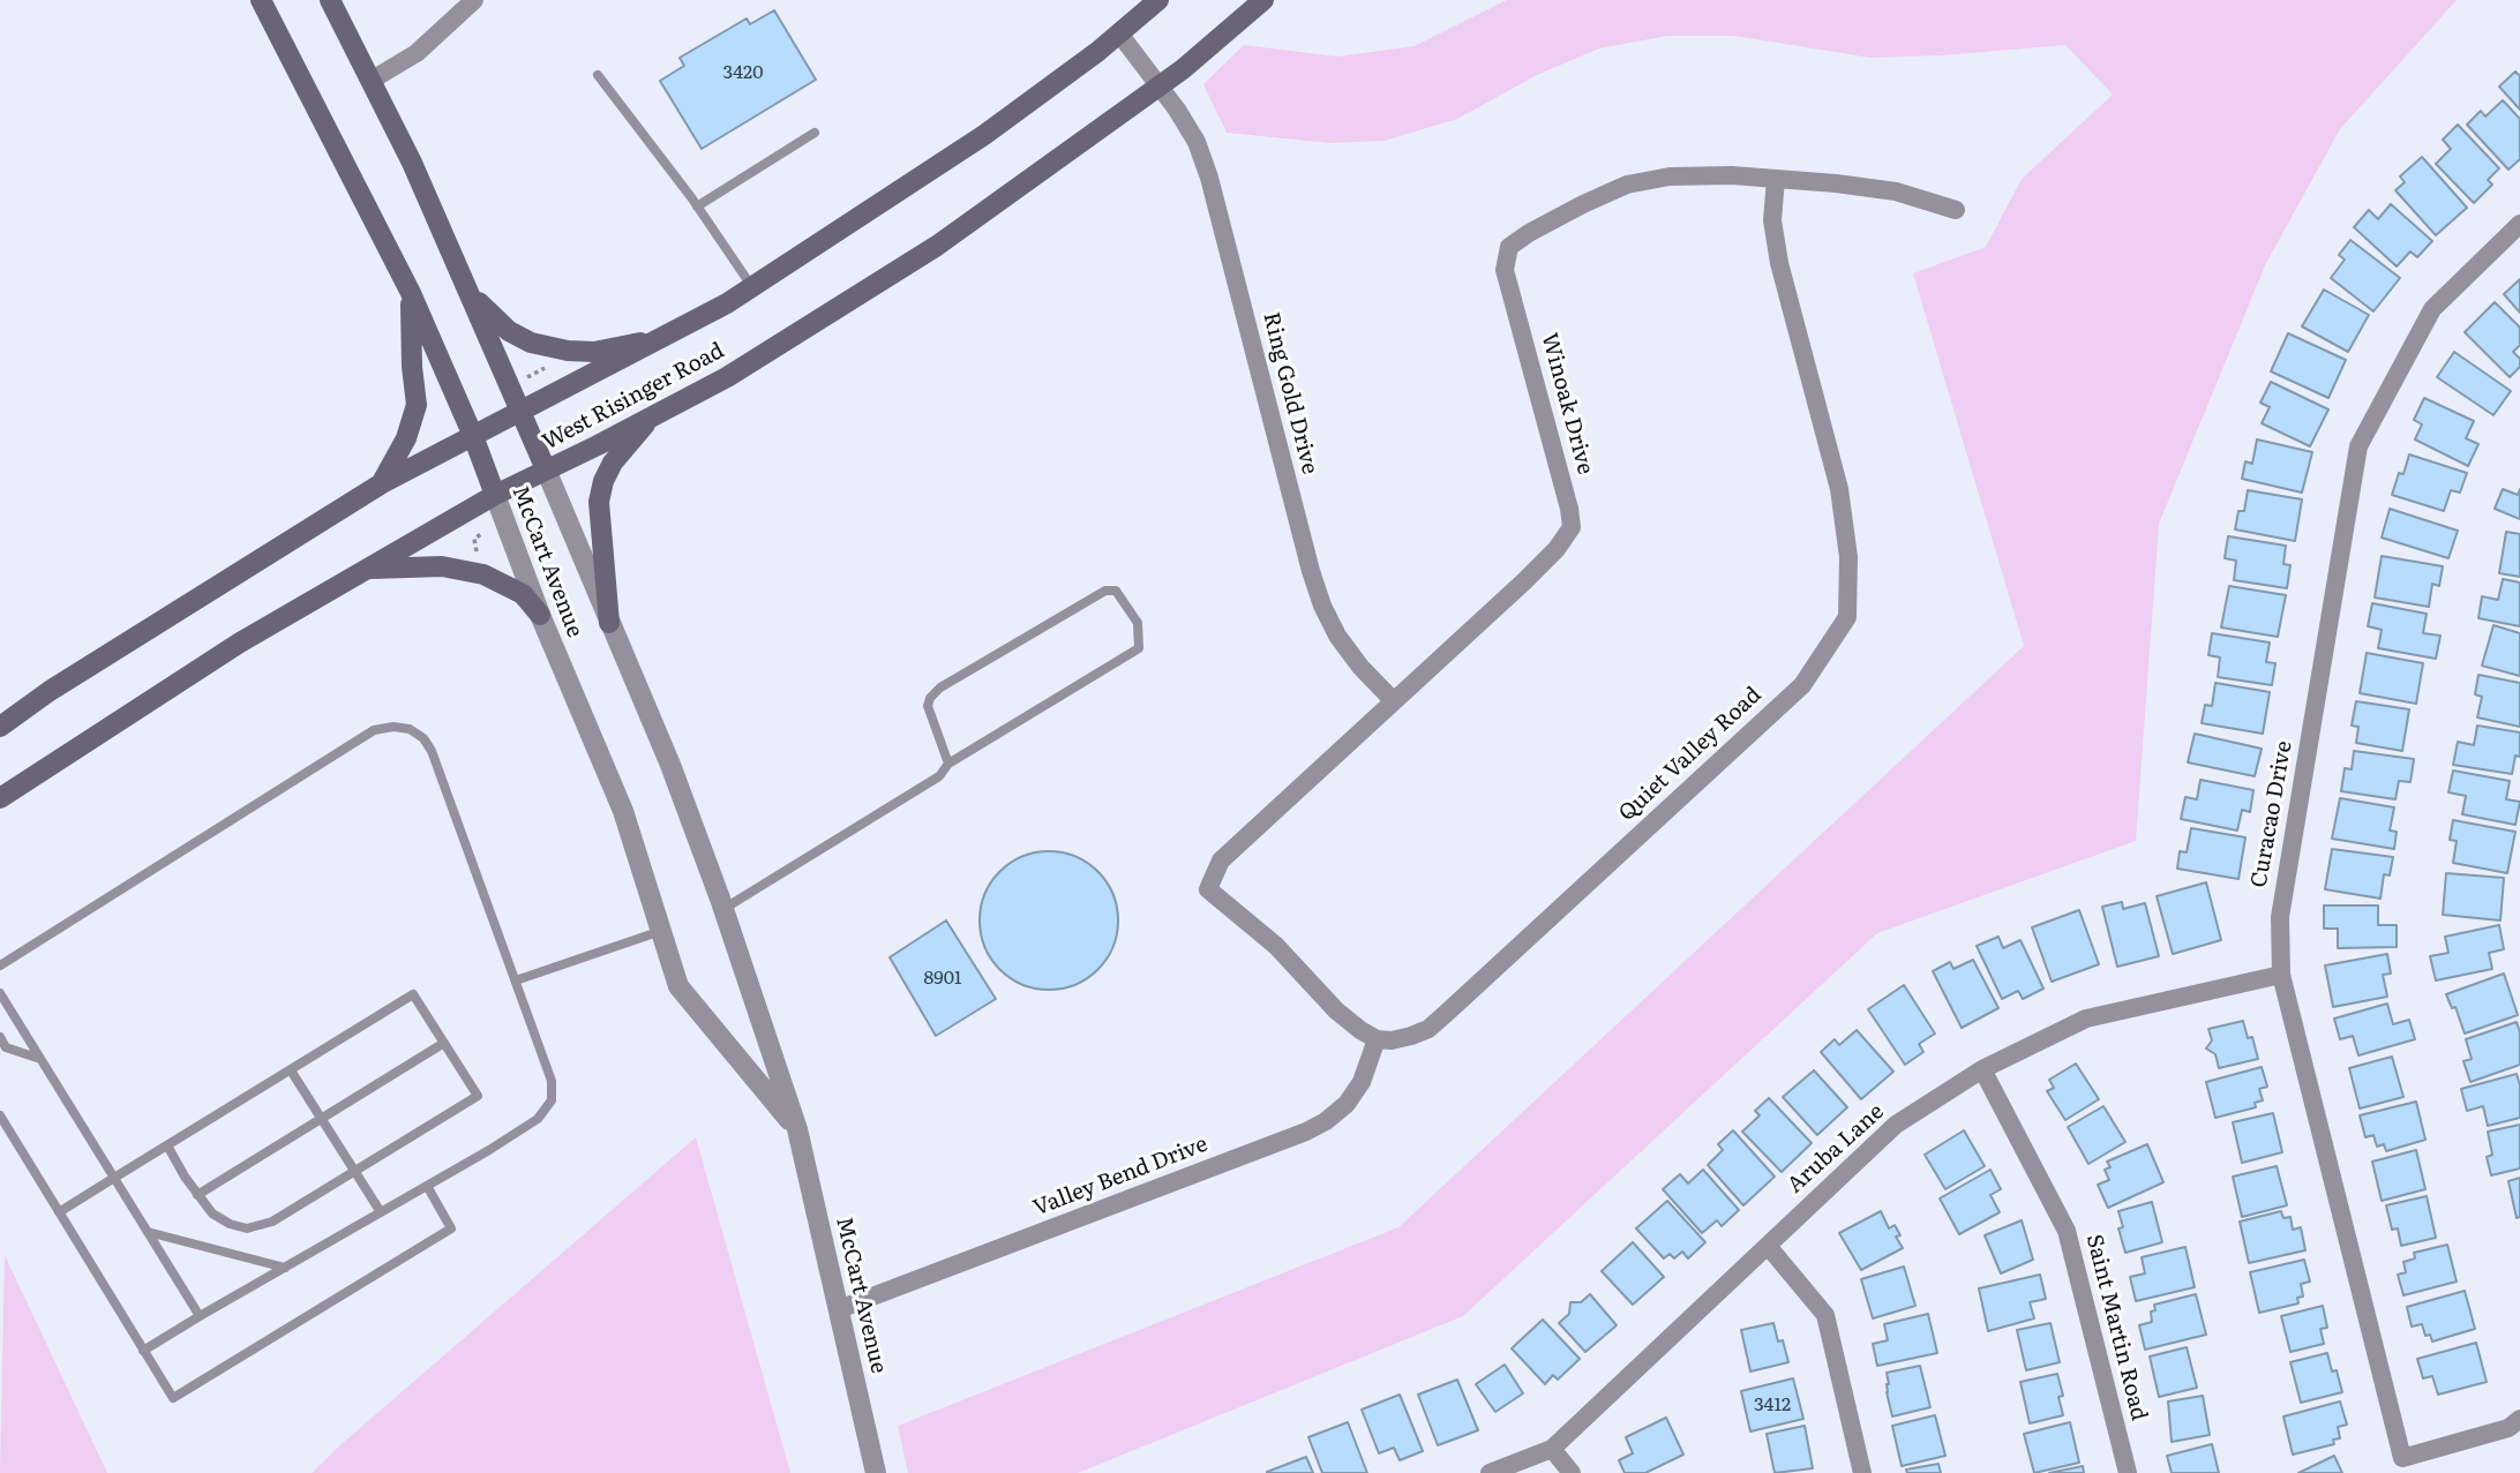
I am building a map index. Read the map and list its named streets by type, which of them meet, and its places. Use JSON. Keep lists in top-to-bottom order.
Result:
{
  "streets": {
    "main road": ["West Risinger Road", "McCart Avenue"],
    "street": [
      "Ring Gold Drive",
      "Winoak Drive",
      "Quiet Valley Road",
      "Curacao Drive",
      "Aruba Lane",
      "Valley Bend Drive",
      "Saint Martin Road"
    ]
  },
  "crossings": [
    ["Ring Gold Drive", "West Risinger Road"],
    ["Ring Gold Drive", "Winoak Drive"],
    ["West Risinger Road", "McCart Avenue"],
    ["Winoak Drive", "Quiet Valley Road"],
    ["Winoak Drive", "Valley Bend Drive"],
    ["McCart Avenue", "Valley Bend Drive"],
    ["Quiet Valley Road", "Valley Bend Drive"],
    ["Curacao Drive", "Aruba Lane"],
    ["Aruba Lane", "Saint Martin Road"]
  ],
  "house_numbers": ["3420", "8901", "3412"]
}
